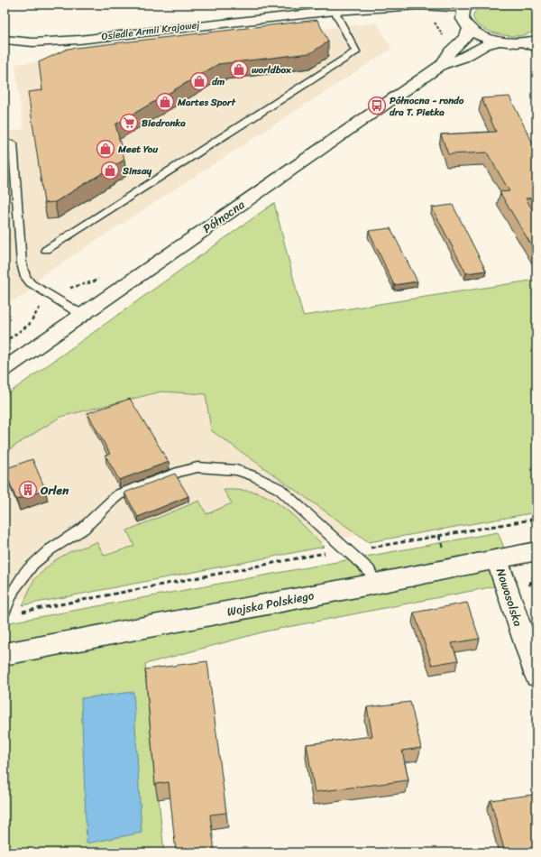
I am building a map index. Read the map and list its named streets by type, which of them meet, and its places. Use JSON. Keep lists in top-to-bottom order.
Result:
{
  "streets": {
    "street": [
      "Osiedle Armii Krajowej",
      "Północna",
      "Nowosolska",
      "Wojska Polskiego"
    ]
  },
  "crossings": [
    ["Nowosolska", "Wojska Polskiego"]
  ],
  "places": {
    "shop": [
      "worldbox",
      "dm",
      "Martes Sport",
      "Meet You",
      "Sinsay"
    ],
    "bus stop": ["Północna - rondo dra T. Pietka"],
    "supermarket": ["Biedronka"],
    "building": ["Orlen"]
  }
}
